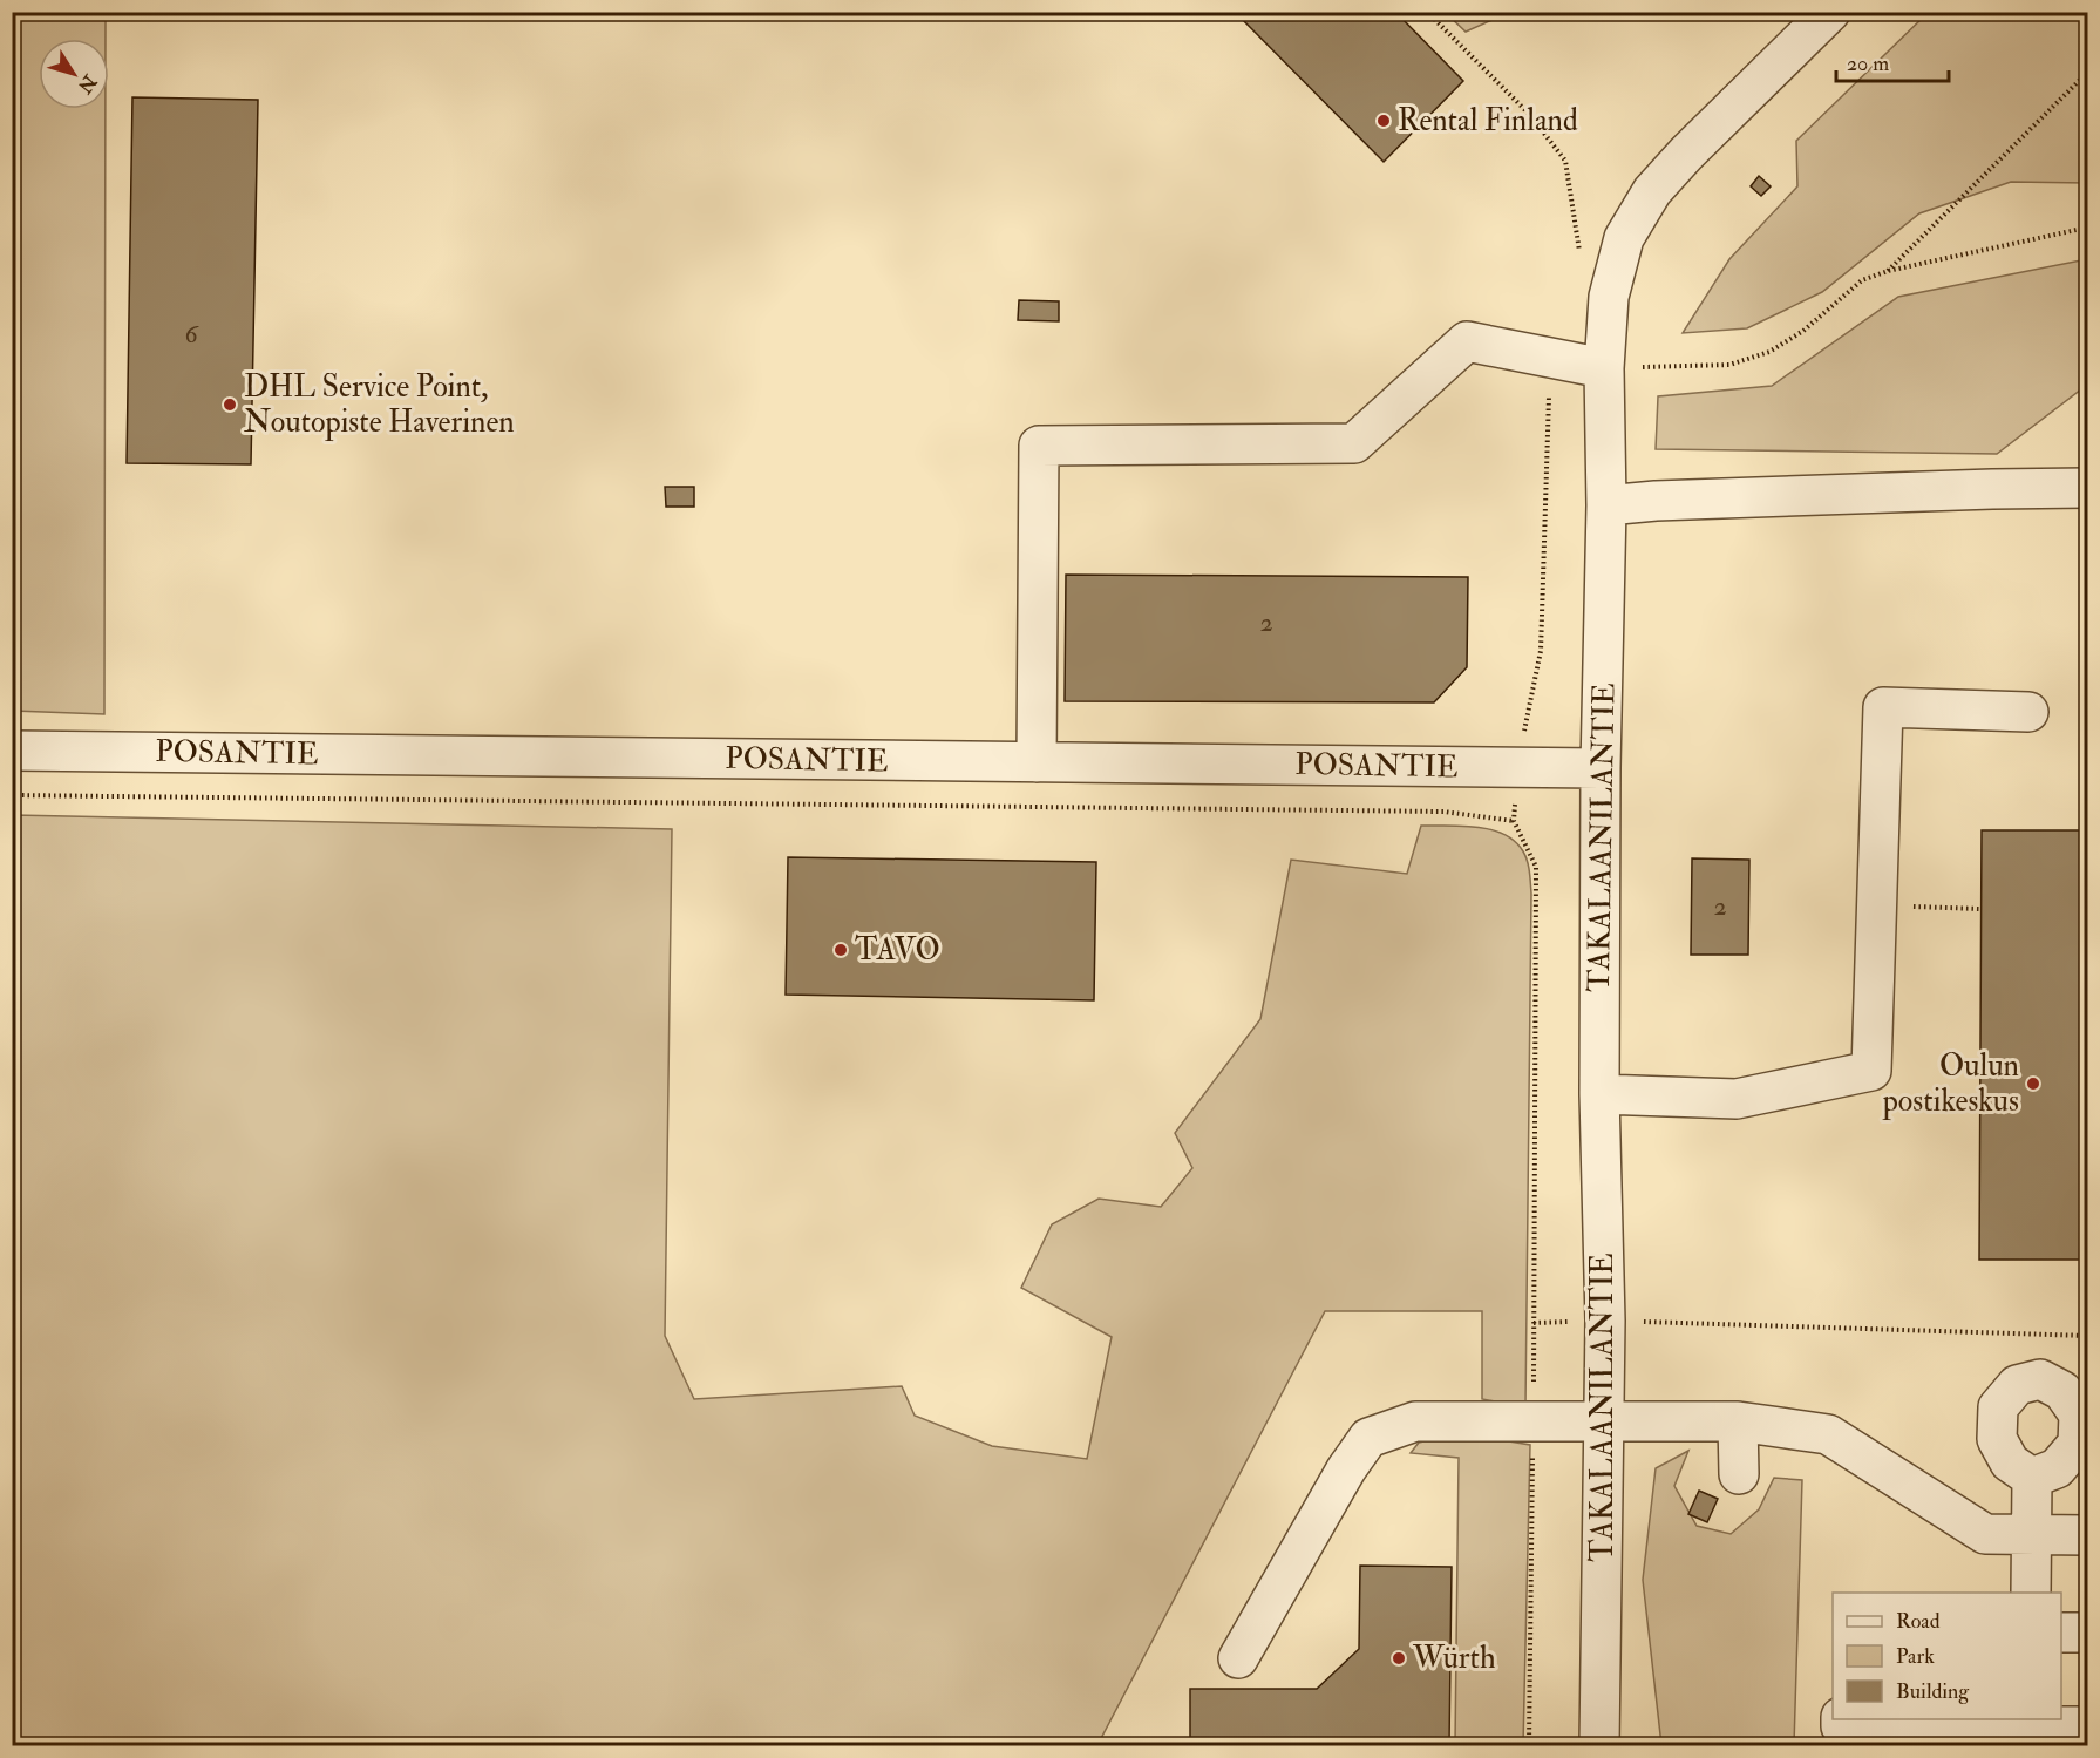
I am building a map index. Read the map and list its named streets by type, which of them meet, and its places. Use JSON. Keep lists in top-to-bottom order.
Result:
{
  "streets": {
    "street": ["POSANTIE", "TAKALAANILANTIE"]
  },
  "crossings": [
    ["POSANTIE", "TAKALAANILANTIE"]
  ],
  "places": [
    "Rental Finland",
    "DHL Service Point, Noutopiste Haverinen",
    "TAVO",
    "Oulun postikeskus",
    "Würth"
  ],
  "house_numbers": ["6", "2", "2"],
  "legend": ["Road", "Park", "Building"],
  "scale_bar": "20 m",
  "north": "bottom right"
}
